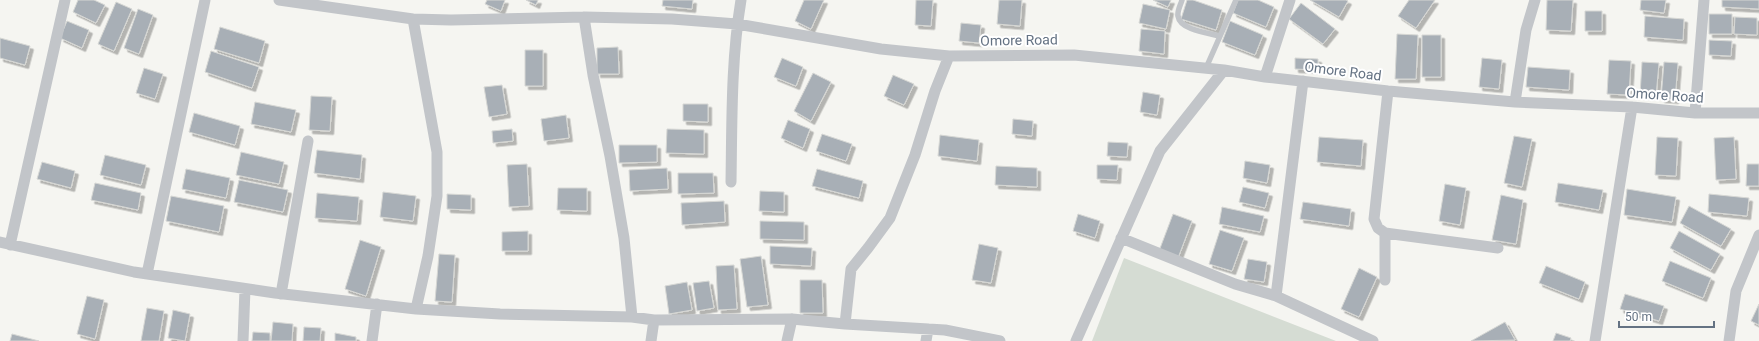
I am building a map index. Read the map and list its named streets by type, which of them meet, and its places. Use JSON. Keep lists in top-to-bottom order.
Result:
{
  "streets": {
    "street": ["Omore Road"]
  },
  "scale_bar": "50 m"
}
